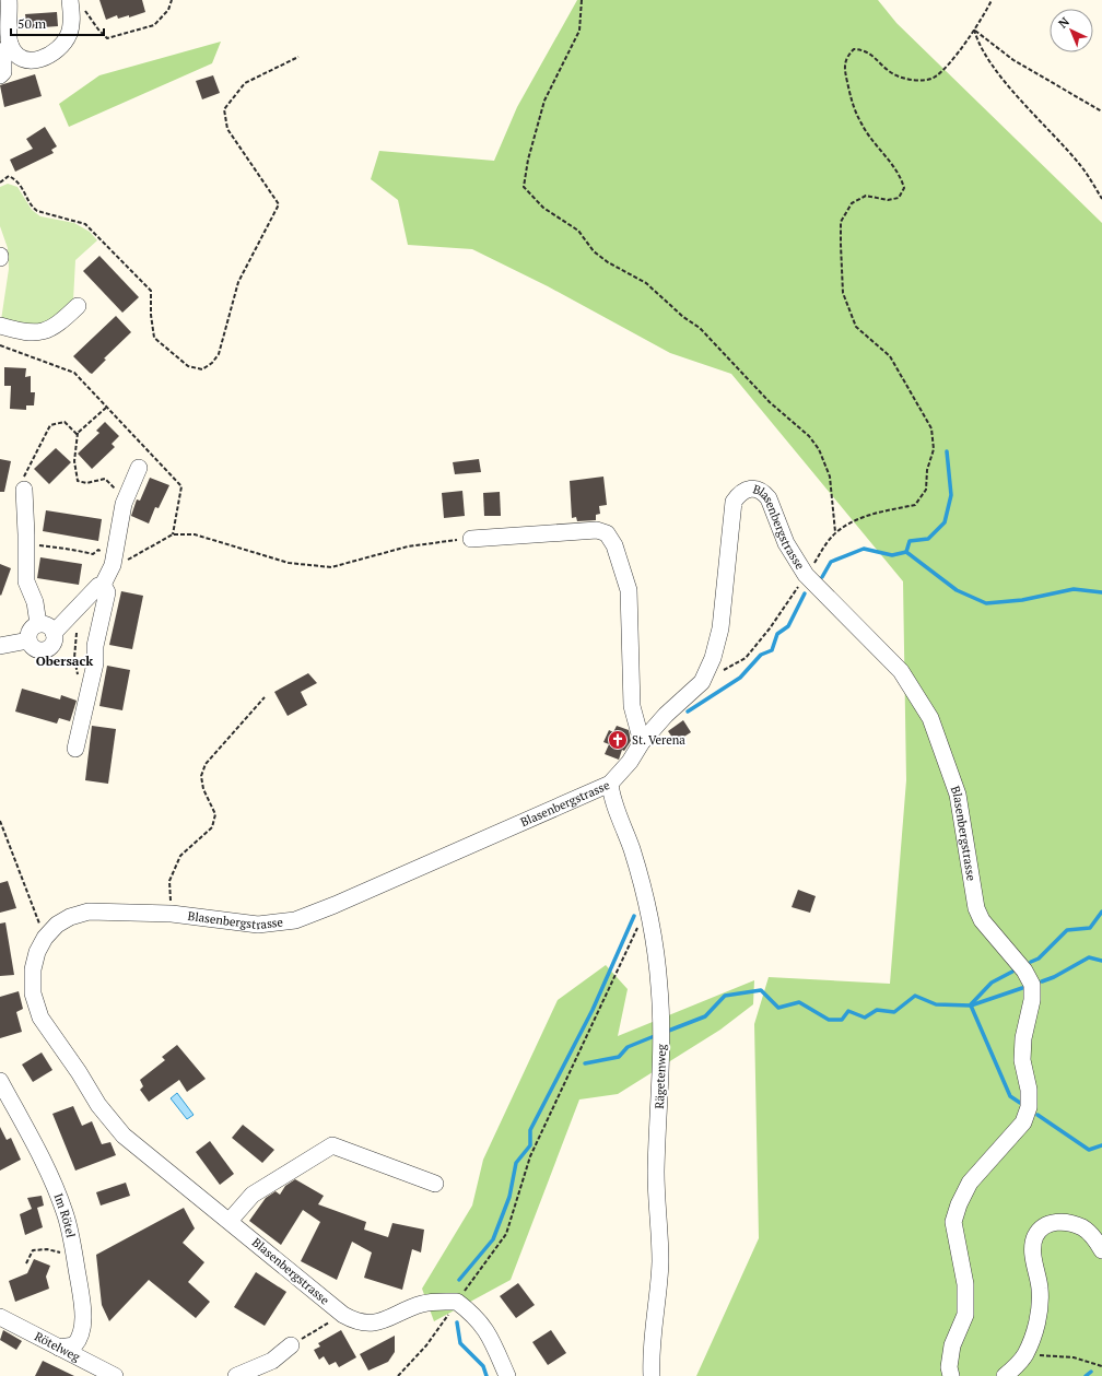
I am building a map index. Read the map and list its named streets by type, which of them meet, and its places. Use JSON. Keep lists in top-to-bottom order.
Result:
{
  "streets": {
    "street": [
      "Blasenbergstrasse",
      "Rägetenweg",
      "Im Rötel",
      "Rötelweg"
    ]
  },
  "crossings": [
    ["Blasenbergstrasse", "Rägetenweg"],
    ["Im Rötel", "Rötelweg"]
  ],
  "districts": ["Obersack"],
  "places": {
    "church": ["St. Verena"]
  },
  "scale_bar": "50 m",
  "north": "top left"
}
